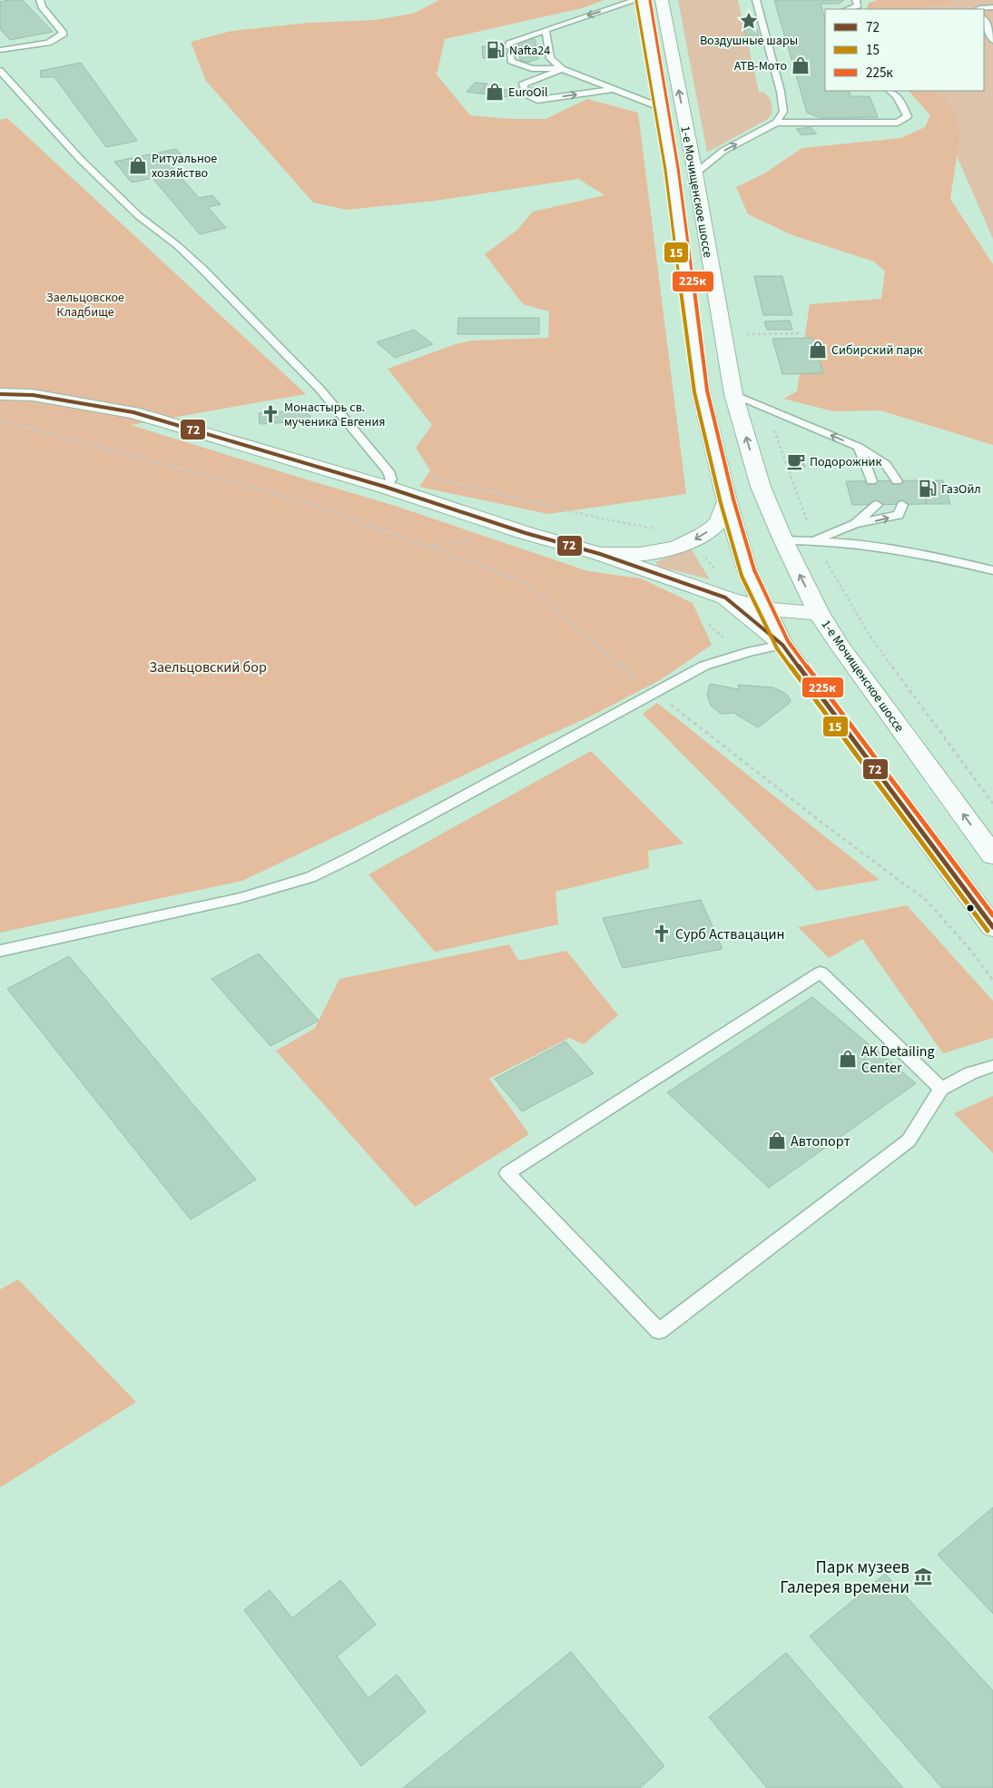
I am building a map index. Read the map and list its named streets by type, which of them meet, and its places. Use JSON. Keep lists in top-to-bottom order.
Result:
{
  "streets": {
    "main road": ["1-е Мочищенское шоссе"]
  },
  "parks": ["Заельцовское Кладбище", "Заельцовский бор"],
  "places": {
    "place": ["Воздушные шары"],
    "fuel station": ["Nafta24", "ГазОйл"],
    "shop": [
      "АТВ-Мото",
      "EuroOil",
      "Ритуальное хозяйство",
      "Сибирский парк",
      "АК Detailing Center",
      "Автопорт"
    ],
    "church": ["Монастырь св. мученика Евгения", "Сурб Аствацацин"],
    "cafe": ["Подорожник"],
    "museum": ["Парк музеев Галерея времени"]
  },
  "lines": ["transit line 225к", "transit line 15", "transit line 72"],
  "legend": ["72", "15", "225к"]
}
